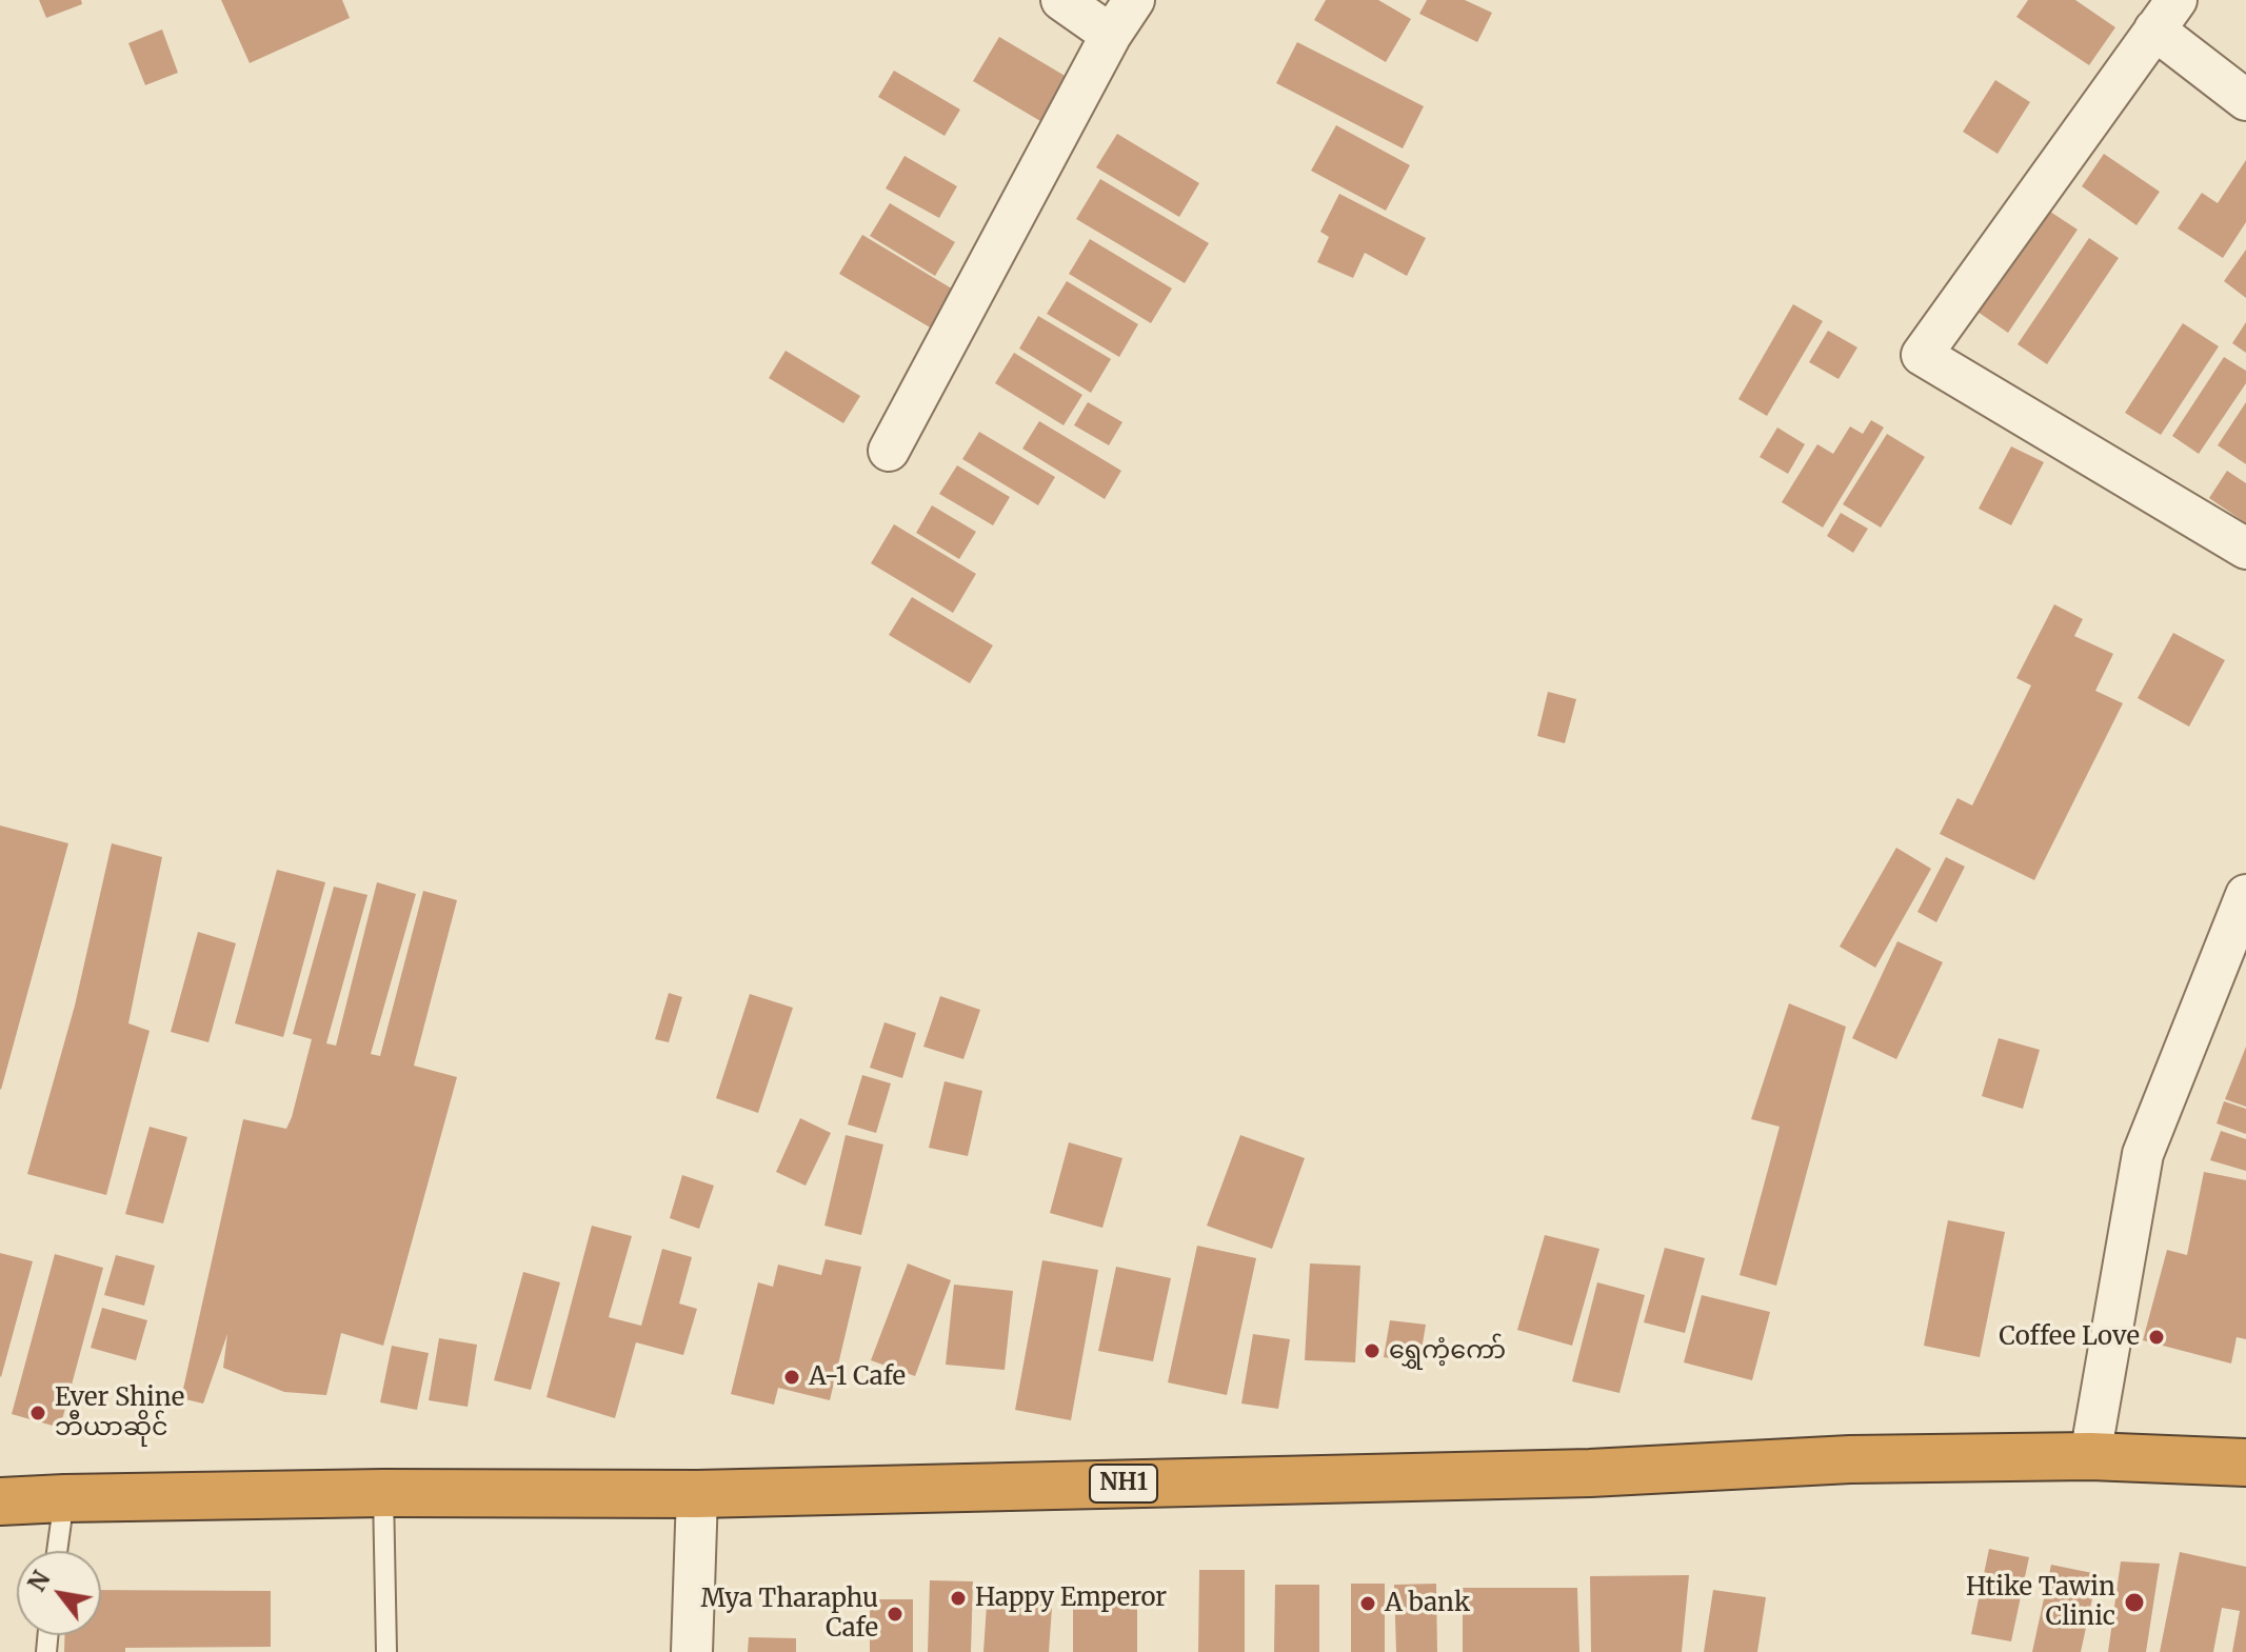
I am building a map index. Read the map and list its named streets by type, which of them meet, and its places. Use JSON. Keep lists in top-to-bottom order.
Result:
{
  "streets": {
    "highway": ["NH1"]
  },
  "places": [
    "Coffee Love",
    "ရွှေကံ့ကော်",
    "A-1 Cafe",
    "Ever Shine ဘီယာဆိုင်",
    "Happy Emperor",
    "Htike Tawin Clinic",
    "A bank",
    "Mya Tharaphu Cafe"
  ],
  "north": "top left"
}
